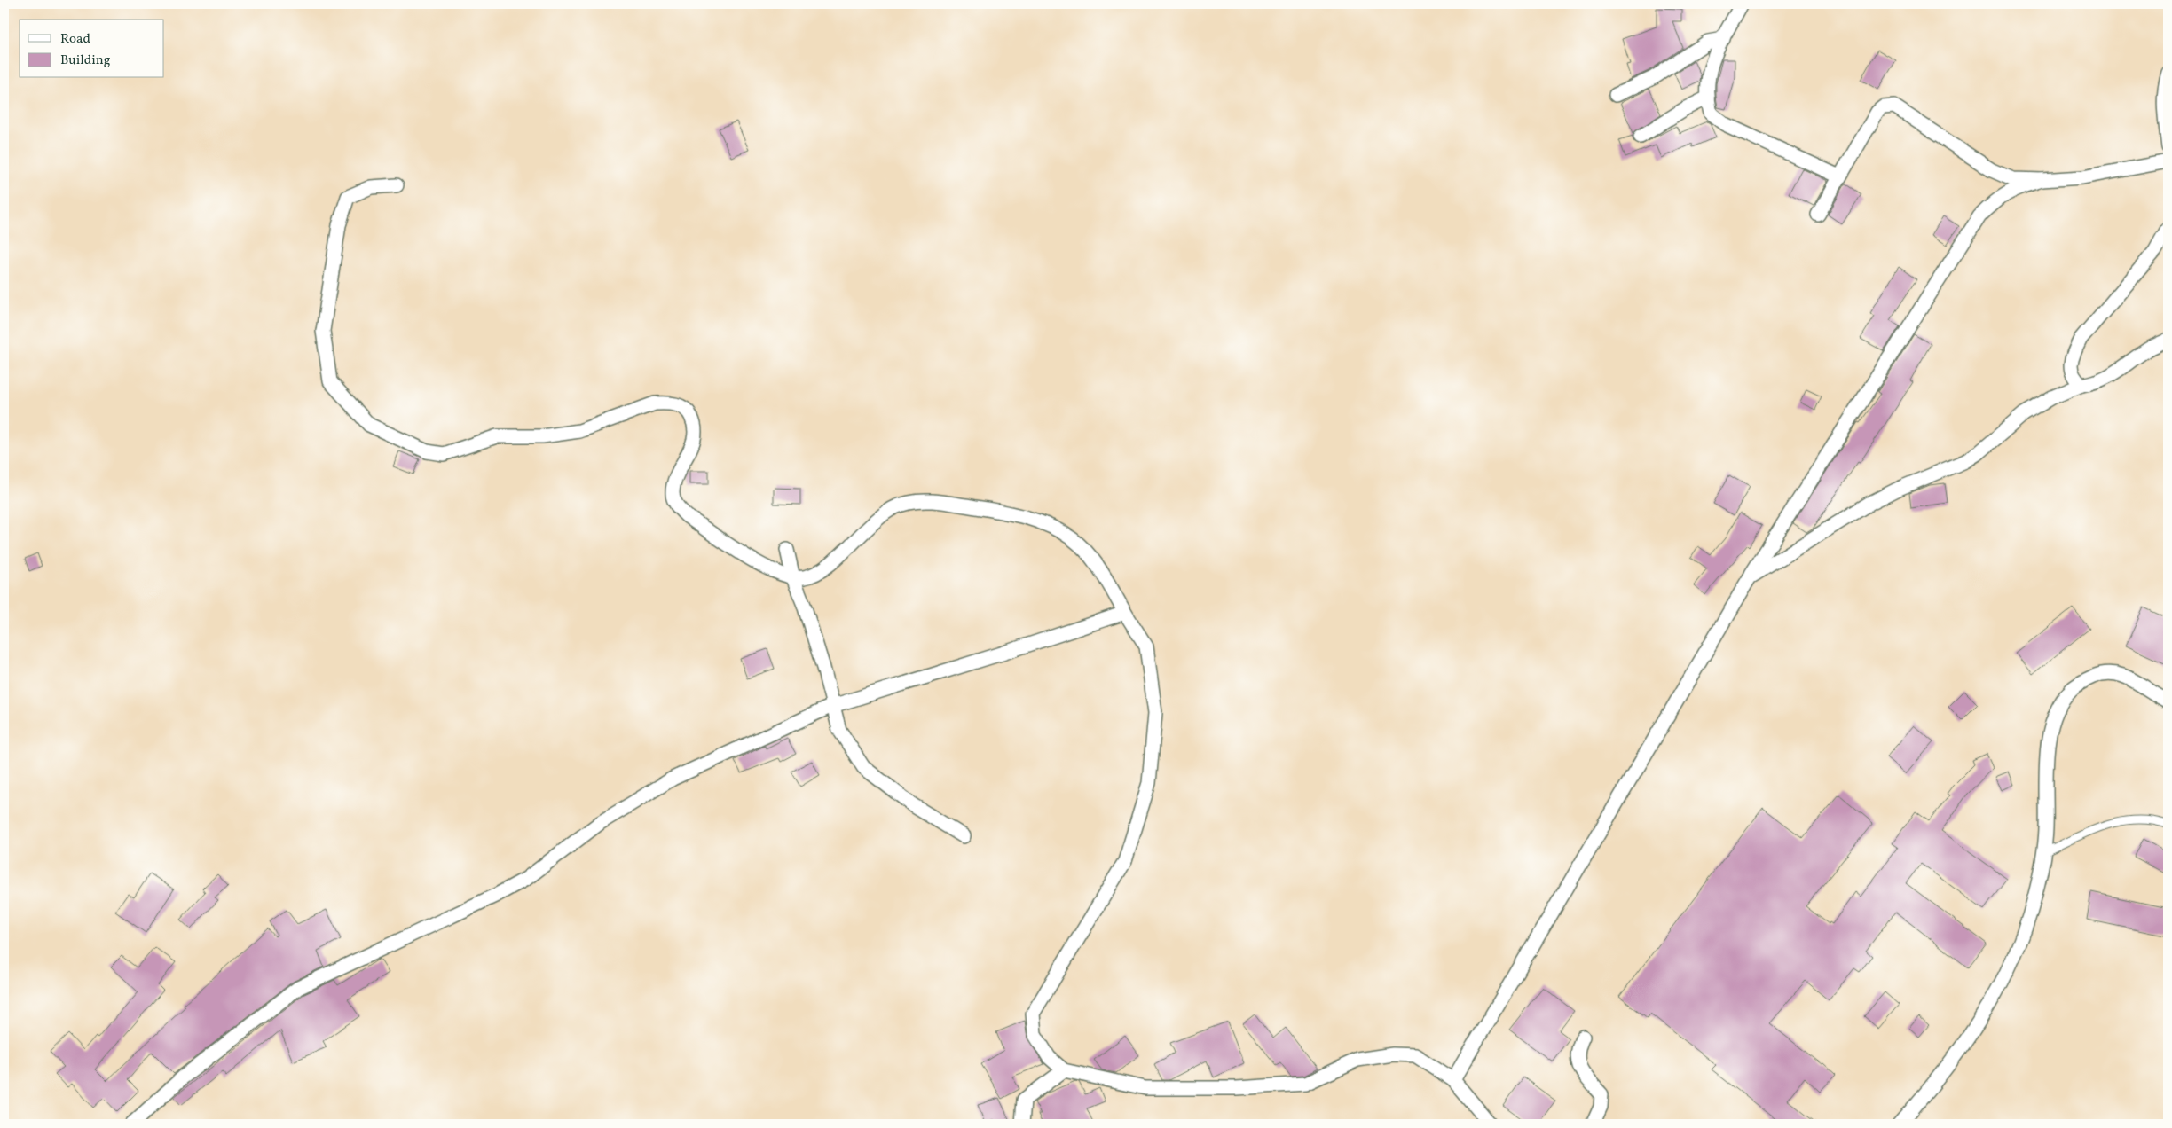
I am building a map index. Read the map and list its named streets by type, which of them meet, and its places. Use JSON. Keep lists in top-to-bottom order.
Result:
{
  "legend": ["Road", "Building"]
}
